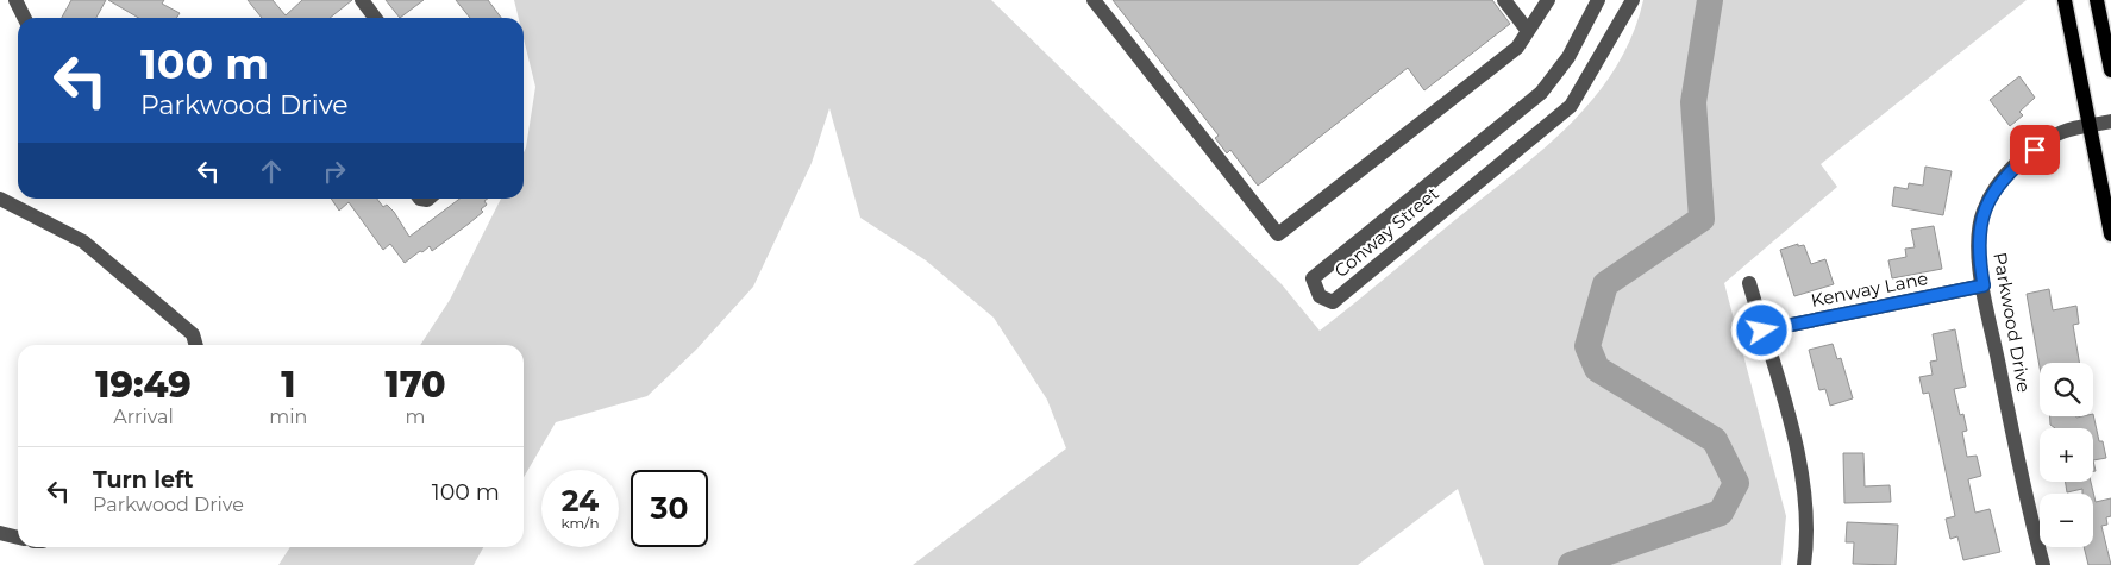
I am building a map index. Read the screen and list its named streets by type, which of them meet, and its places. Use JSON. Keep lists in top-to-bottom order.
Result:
{
  "streets": {
    "street": ["Conway Street", "Kenway Lane", "Parkwood Drive"]
  },
  "crossings": [
    ["Kenway Lane", "Parkwood Drive"]
  ],
  "page": {
    "turn": ["100 m", "Parkwood Drive"],
    "eta": [
      "19:49",
      "Arrival",
      "1",
      "min",
      "170",
      "m"
    ],
    "map_buttons": ["+", "−"],
    "list": [
      {
        "name": "Turn left",
        "note": "Parkwood Drive",
        "value": "100 m"
      }
    ],
    "speed": "24 km/h",
    "limit": "30"
  }
}
